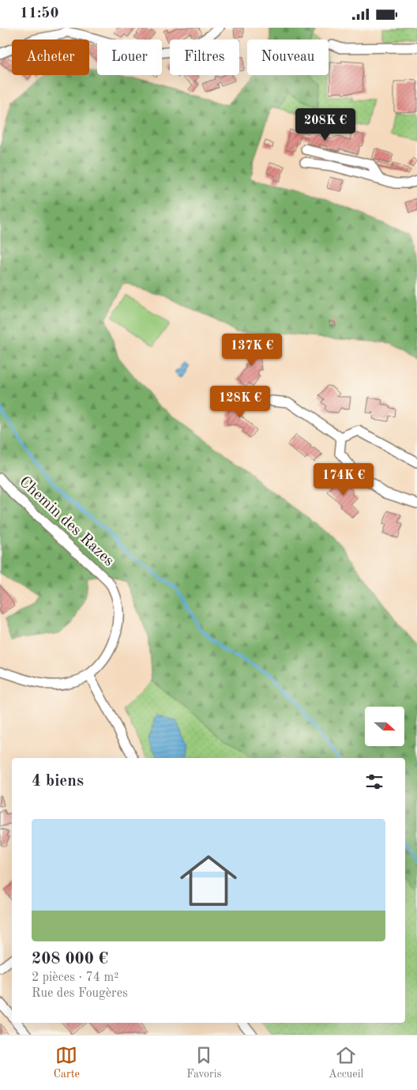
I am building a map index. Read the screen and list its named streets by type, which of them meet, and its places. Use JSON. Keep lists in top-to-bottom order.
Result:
{
  "streets": {
    "street": ["Chemin des Razes"]
  },
  "north": "right",
  "page": {
    "status": "11:50",
    "chip": [
      "Acheter",
      "Louer",
      "Filtres",
      "Nouveau"
    ],
    "price": [
      "208K €",
      "137K €",
      "128K €",
      "174K €"
    ],
    "heading": "4 biens",
    "list": [
      {
        "name": "208 000 €",
        "note": "2 pièces · 74 m² · Rue des Fougères"
      }
    ],
    "tabs": ["Carte", "Favoris", "Accueil"]
  }
}
